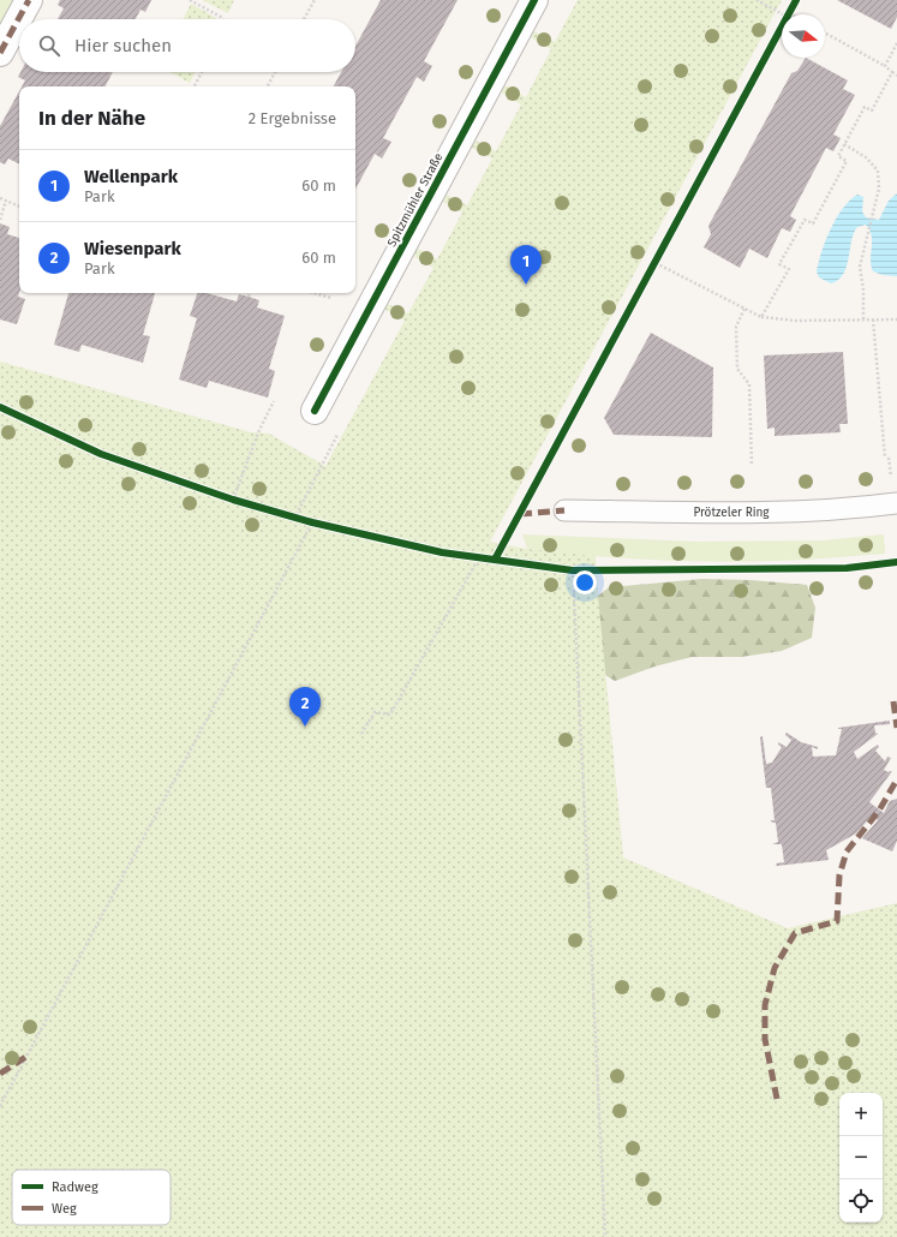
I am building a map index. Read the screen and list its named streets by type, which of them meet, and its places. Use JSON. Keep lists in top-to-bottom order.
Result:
{
  "streets": {
    "street": ["Spitzmühler Straße"],
    "lane": ["Prötzeler Ring"]
  },
  "legend": ["Radweg", "Weg"],
  "north": "right",
  "page": {
    "search": "Hier suchen",
    "heading": ["In der Nähe", "2 Ergebnisse"],
    "list": [
      {
        "mark": "1",
        "name": "Wellenpark",
        "note": "Park",
        "value": "60 m"
      },
      {
        "mark": "2",
        "name": "Wiesenpark",
        "note": "Park",
        "value": "60 m"
      }
    ],
    "pins": ["1", "2"],
    "map_buttons": ["+", "−"]
  }
}
